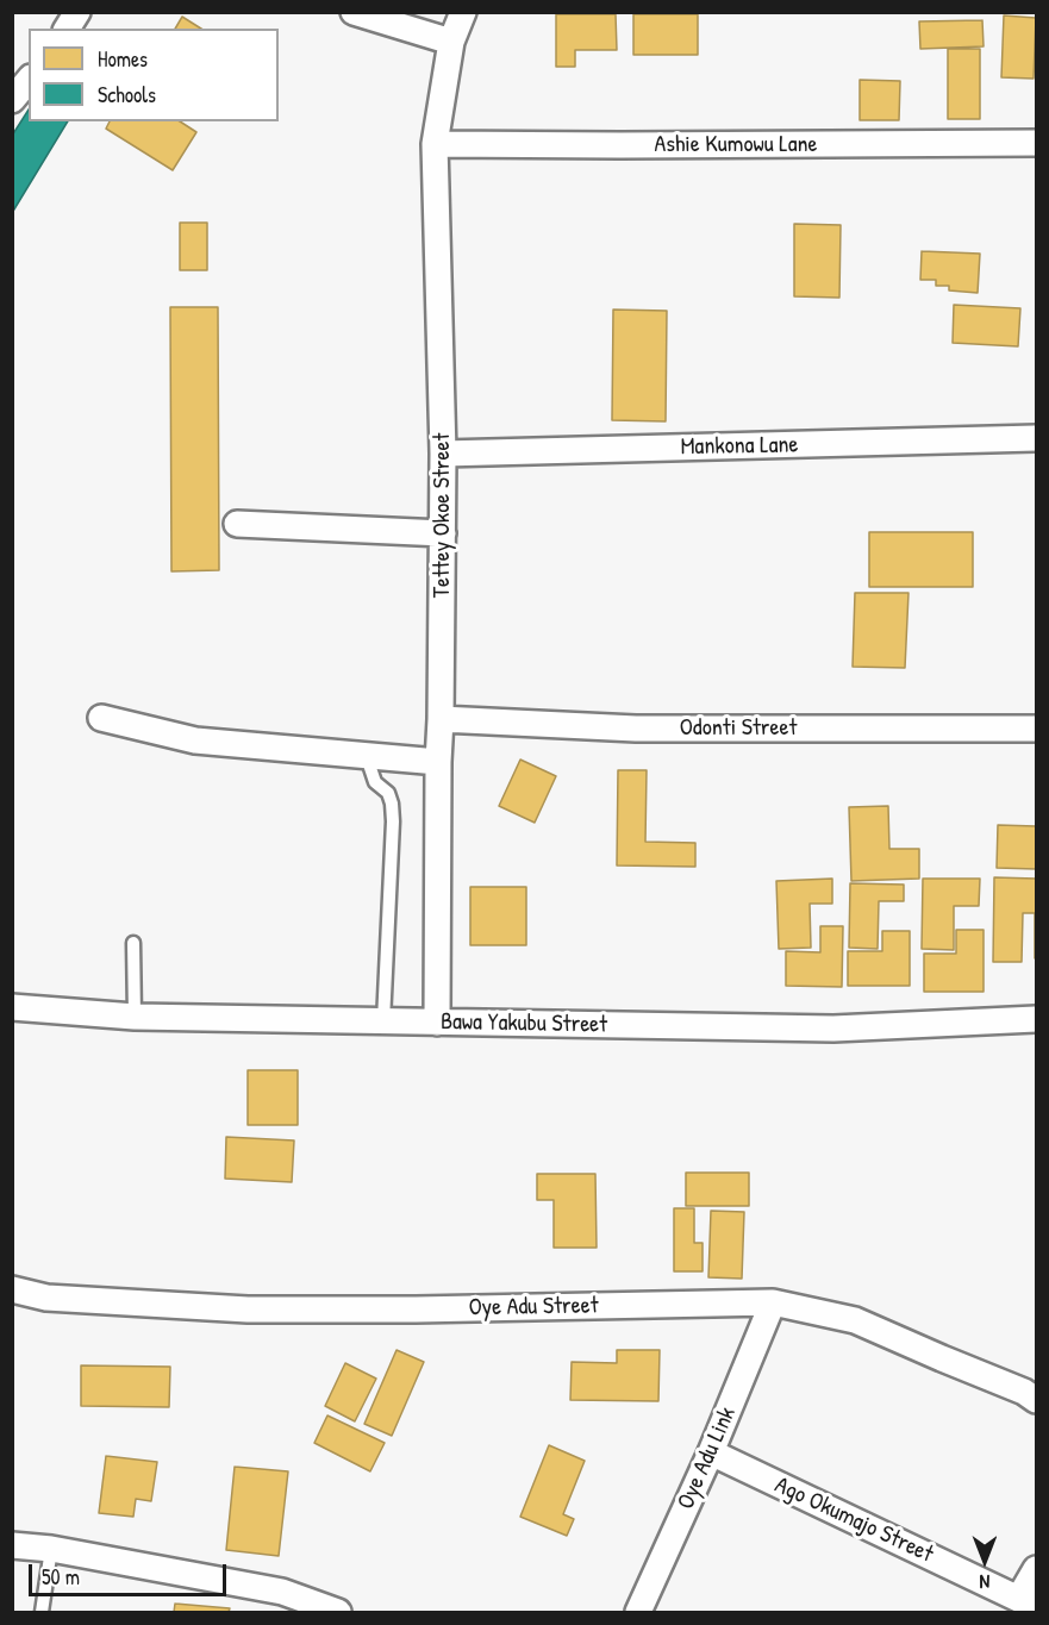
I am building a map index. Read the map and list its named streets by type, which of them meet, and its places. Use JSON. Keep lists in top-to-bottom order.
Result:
{
  "streets": {
    "street": [
      "Ashie Kumowu Lane",
      "Mankona Lane",
      "Tettey Okoe Street",
      "Odonti Street",
      "Bawa Yakubu Street",
      "Oye Adu Street",
      "Oye Adu Link",
      "Ago Okumajo Street"
    ]
  },
  "crossings": [
    ["Ashie Kumowu Lane", "Tettey Okoe Street"],
    ["Mankona Lane", "Tettey Okoe Street"],
    ["Tettey Okoe Street", "Odonti Street"],
    ["Tettey Okoe Street", "Bawa Yakubu Street"],
    ["Oye Adu Street", "Oye Adu Link"],
    ["Oye Adu Link", "Ago Okumajo Street"]
  ],
  "legend": ["Homes", "Schools"],
  "scale_bar": "50 m",
  "north": "bottom"
}
